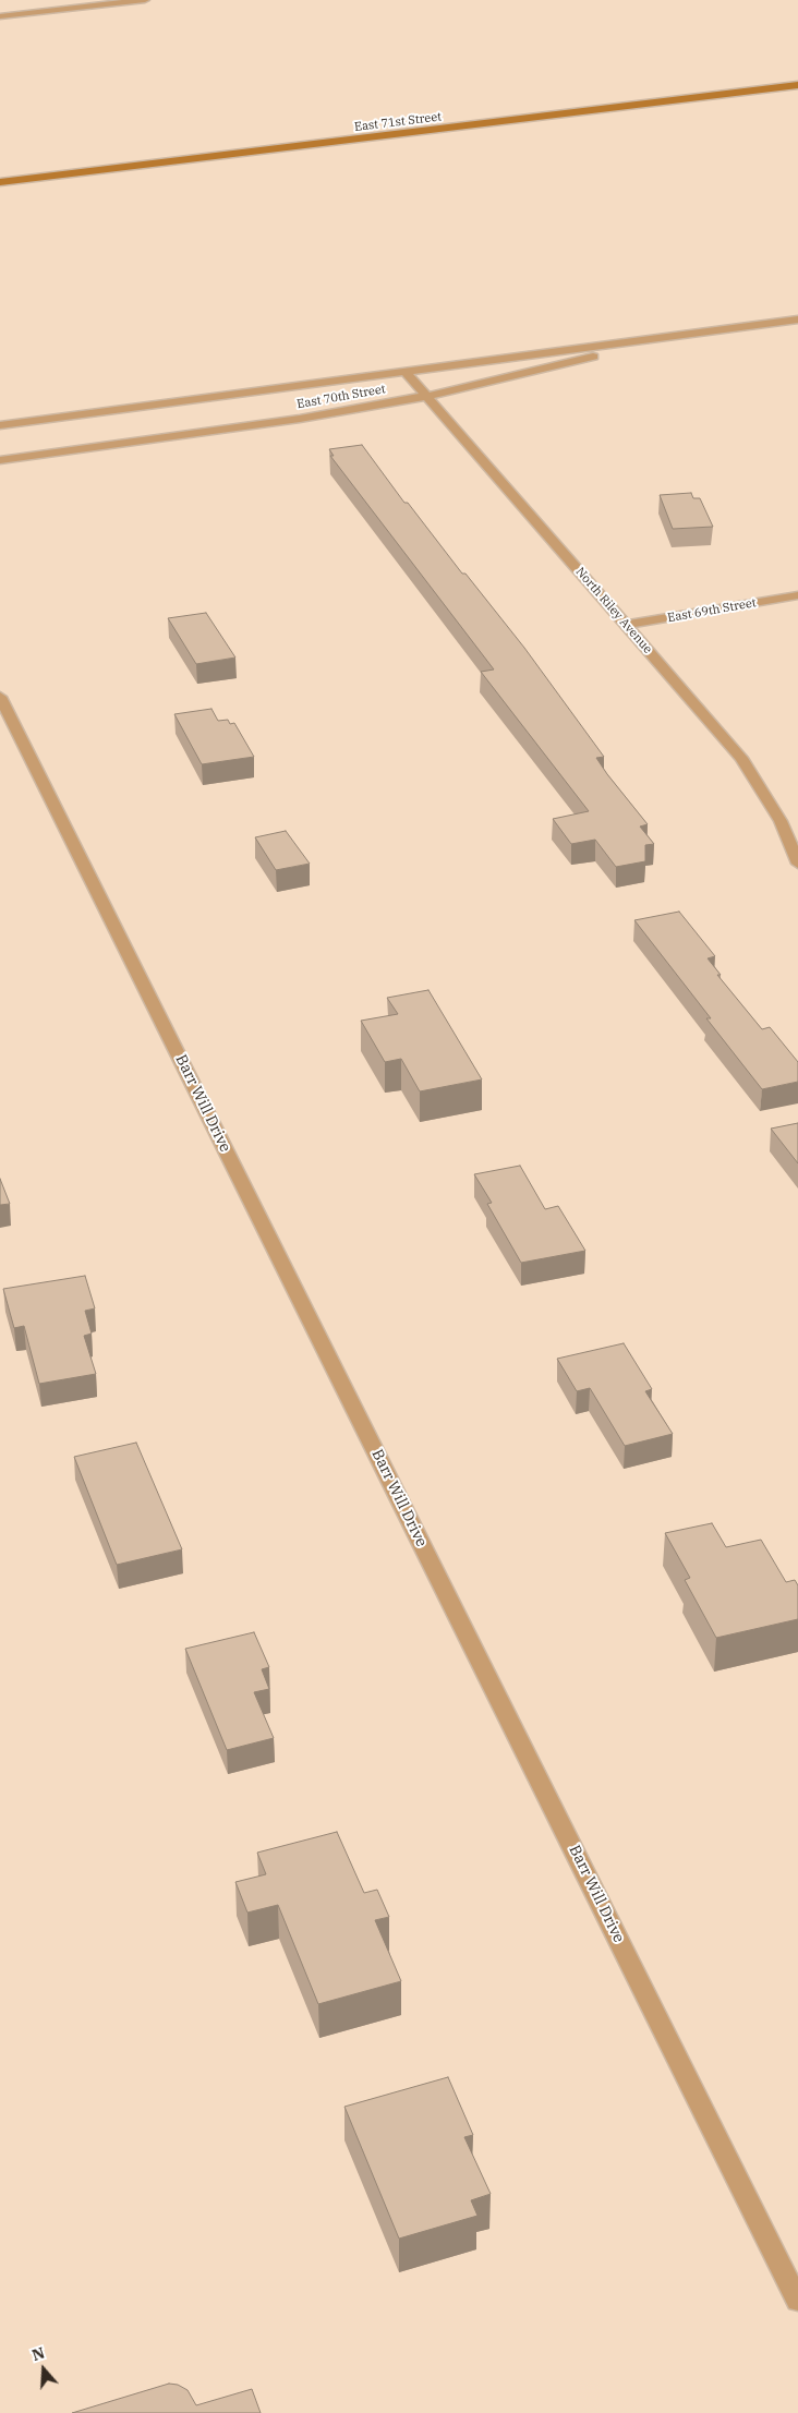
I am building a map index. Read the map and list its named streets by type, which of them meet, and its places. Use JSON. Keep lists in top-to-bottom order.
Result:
{
  "streets": {
    "main road": ["East 71st Street"],
    "street": [
      "East 70th Street",
      "North Riley Avenue",
      "East 69th Street",
      "Barr Will Drive"
    ]
  },
  "crossings": [
    ["East 70th Street", "North Riley Avenue"],
    ["North Riley Avenue", "East 69th Street"]
  ],
  "north": "top"
}
